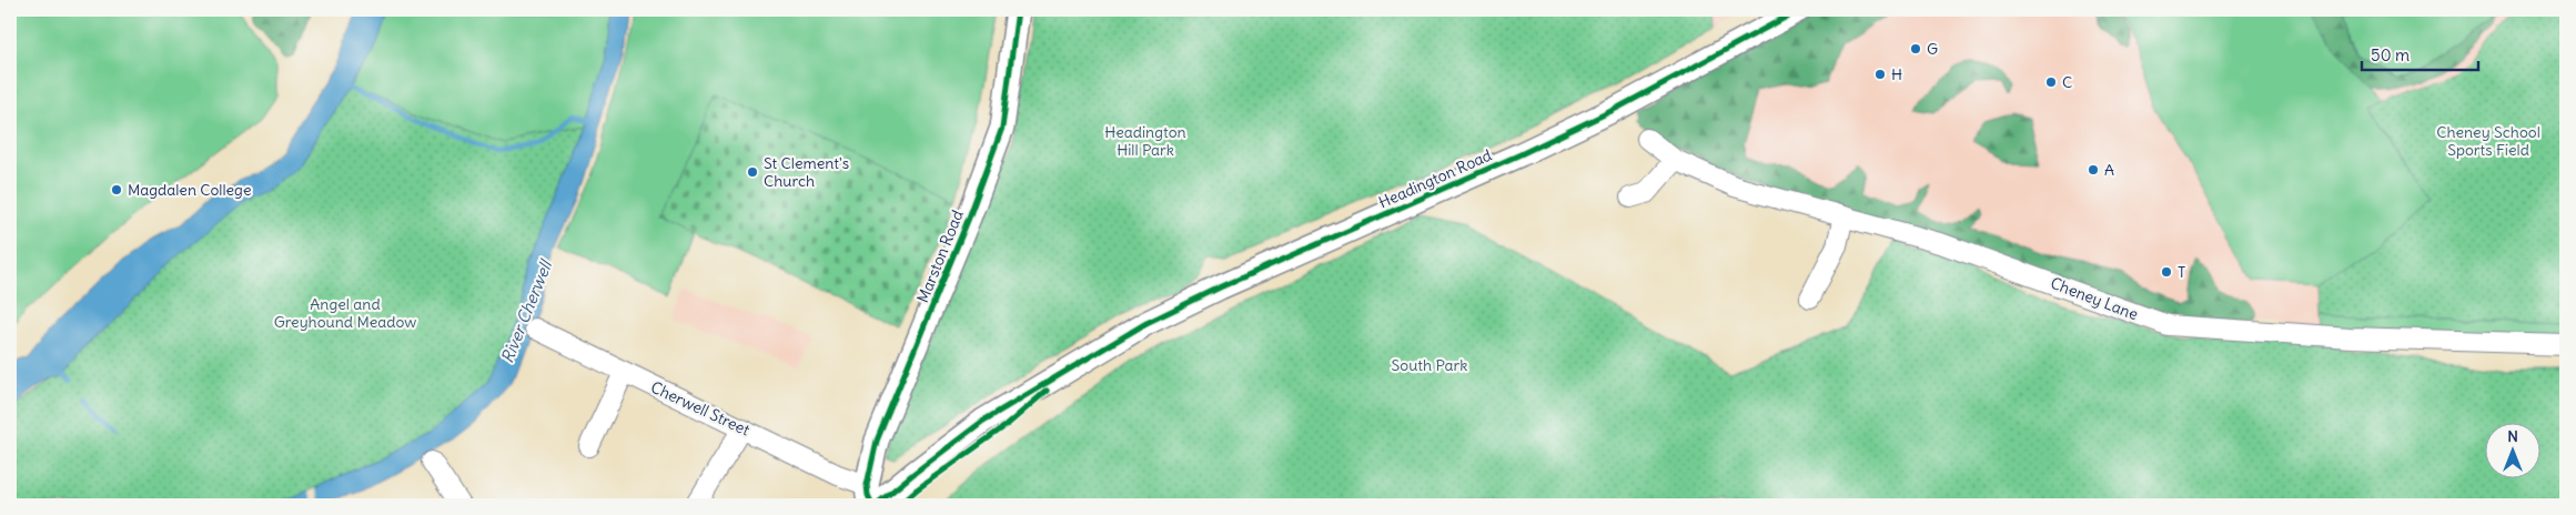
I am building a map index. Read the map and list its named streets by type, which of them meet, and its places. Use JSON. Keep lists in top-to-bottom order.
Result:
{
  "streets": {
    "main road": ["Headington Road", "Marston Road"],
    "street": ["Cheney Lane", "Cherwell Street"]
  },
  "crossings": [
    ["Headington Road", "Marston Road"],
    ["Headington Road", "Cherwell Street"],
    ["Marston Road", "Cherwell Street"]
  ],
  "water": ["River Cherwell"],
  "parks": [
    "Headington Hill Park",
    "Cheney School Sports Field",
    "Angel and Greyhound Meadow",
    "South Park"
  ],
  "places": [
    "G",
    "H",
    "C",
    "A",
    "St Clement's Church",
    "Magdalen College",
    "T"
  ],
  "scale_bar": "50 m",
  "north": "top"
}
